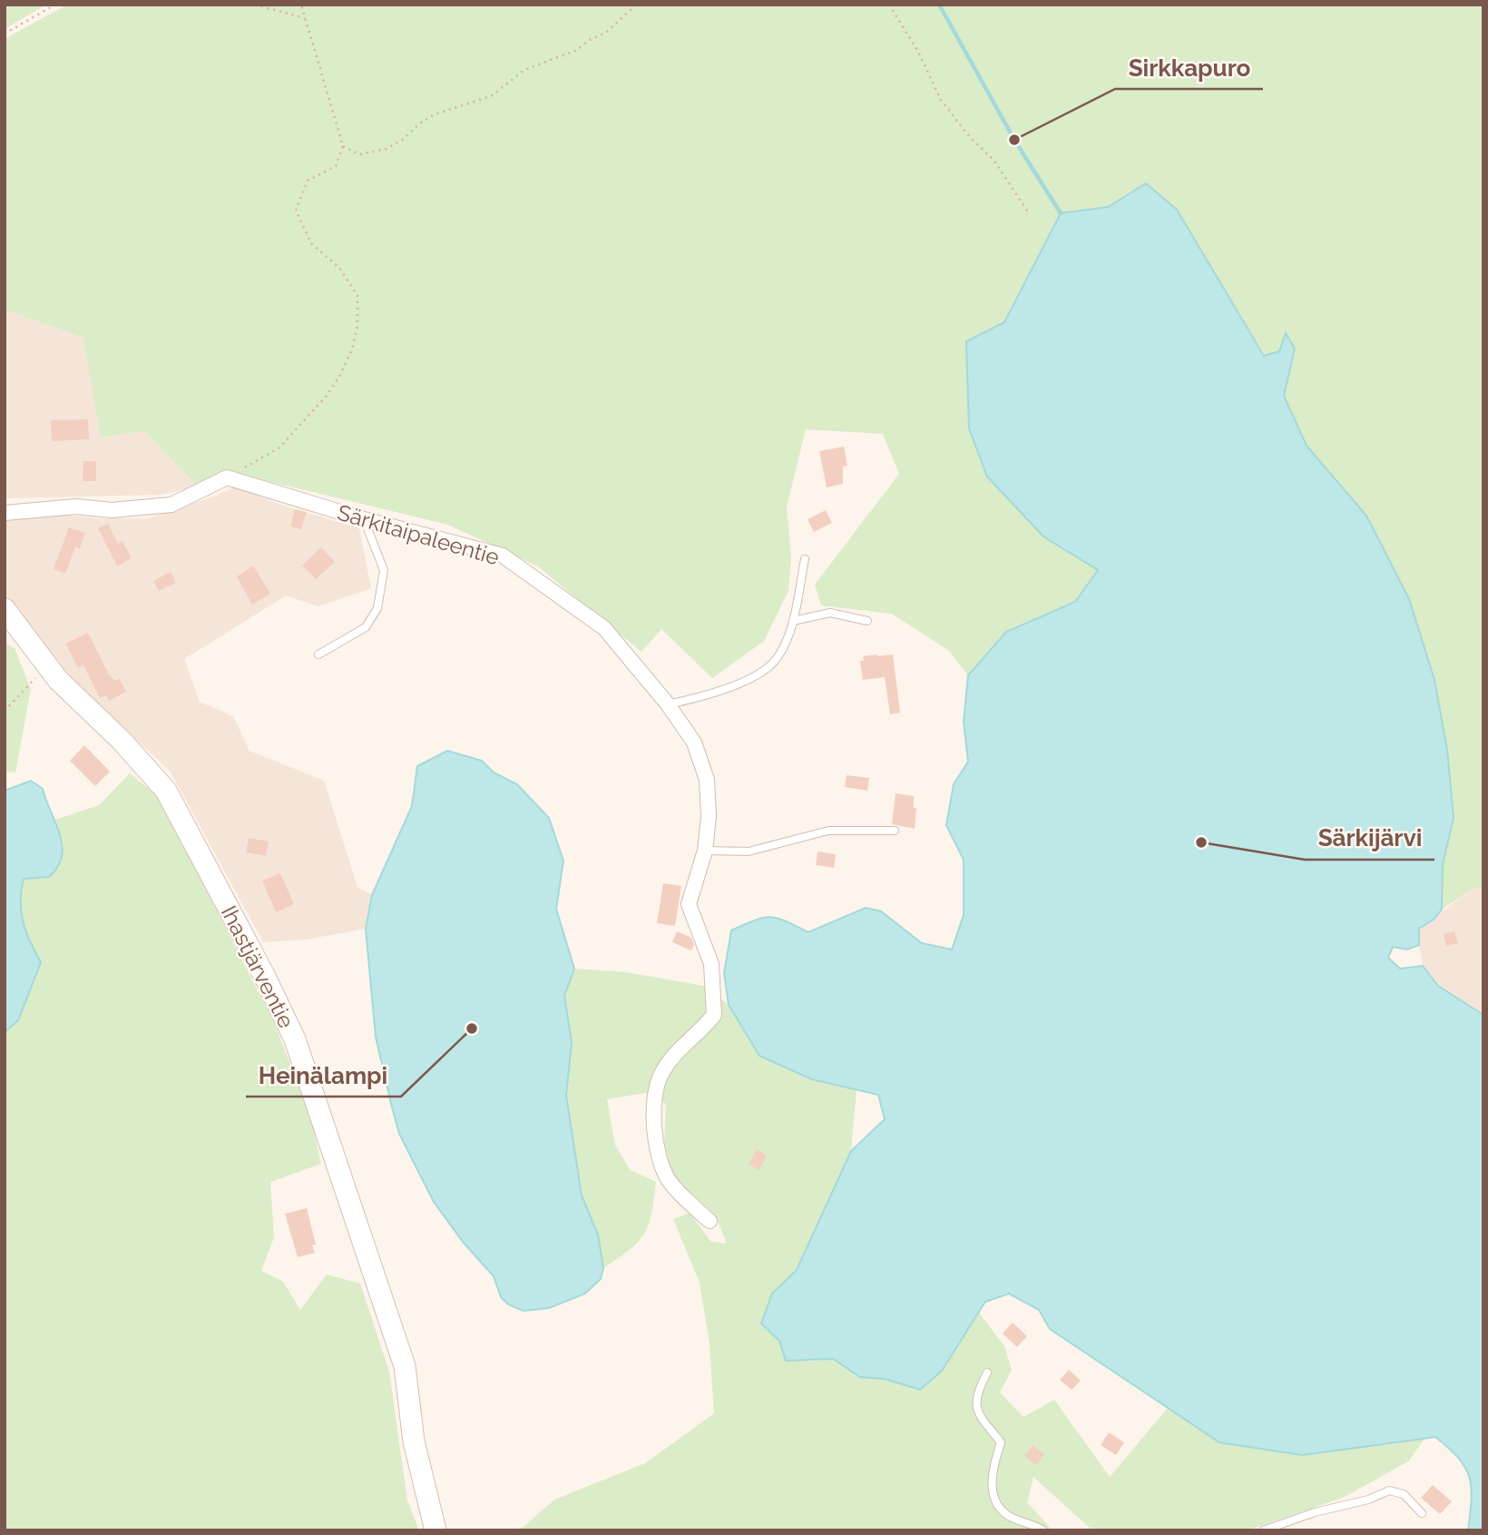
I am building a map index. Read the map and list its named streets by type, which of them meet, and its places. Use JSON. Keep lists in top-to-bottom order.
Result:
{
  "streets": {
    "street": ["Särkitaipaleentie", "Ihastjärventie"]
  },
  "places": ["Sirkkapuro", "Särkijärvi", "Heinälampi"]
}
